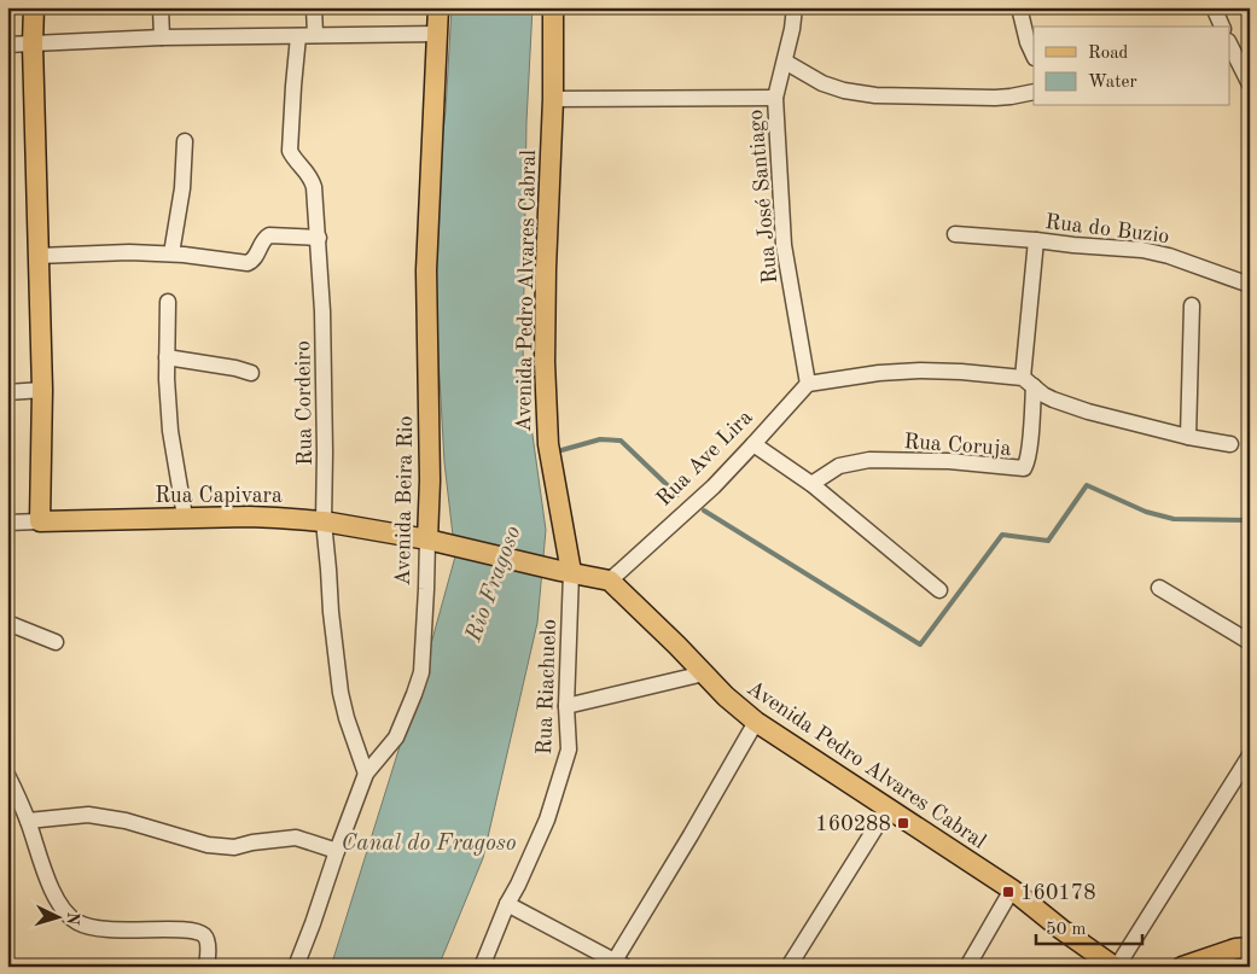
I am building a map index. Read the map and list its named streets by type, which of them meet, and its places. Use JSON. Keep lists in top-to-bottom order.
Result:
{
  "streets": {
    "main road": ["Avenida Pedro Alvares Cabral", "Rua Capivara", "Avenida Beira Rio"],
    "street": [
      "Rua José Santiago",
      "Rua do Buzio",
      "Rua Cordeiro",
      "Rua Coruja",
      "Rua Ave Lira",
      "Rua Riachuelo"
    ]
  },
  "crossings": [
    ["Rua José Santiago", "Rua Ave Lira"],
    ["Avenida Pedro Alvares Cabral", "Rua Ave Lira"],
    ["Avenida Pedro Alvares Cabral", "Rua Riachuelo"],
    ["Rua Cordeiro", "Rua Capivara"],
    ["Rua Cordeiro", "Avenida Beira Rio"],
    ["Rua Capivara", "Avenida Beira Rio"]
  ],
  "water": ["Rio Fragoso", "Canal do Fragoso"],
  "places": {
    "transit": ["160288", "160178"]
  },
  "legend": ["Road", "Water"],
  "scale_bar": "50 m",
  "north": "right"
}
